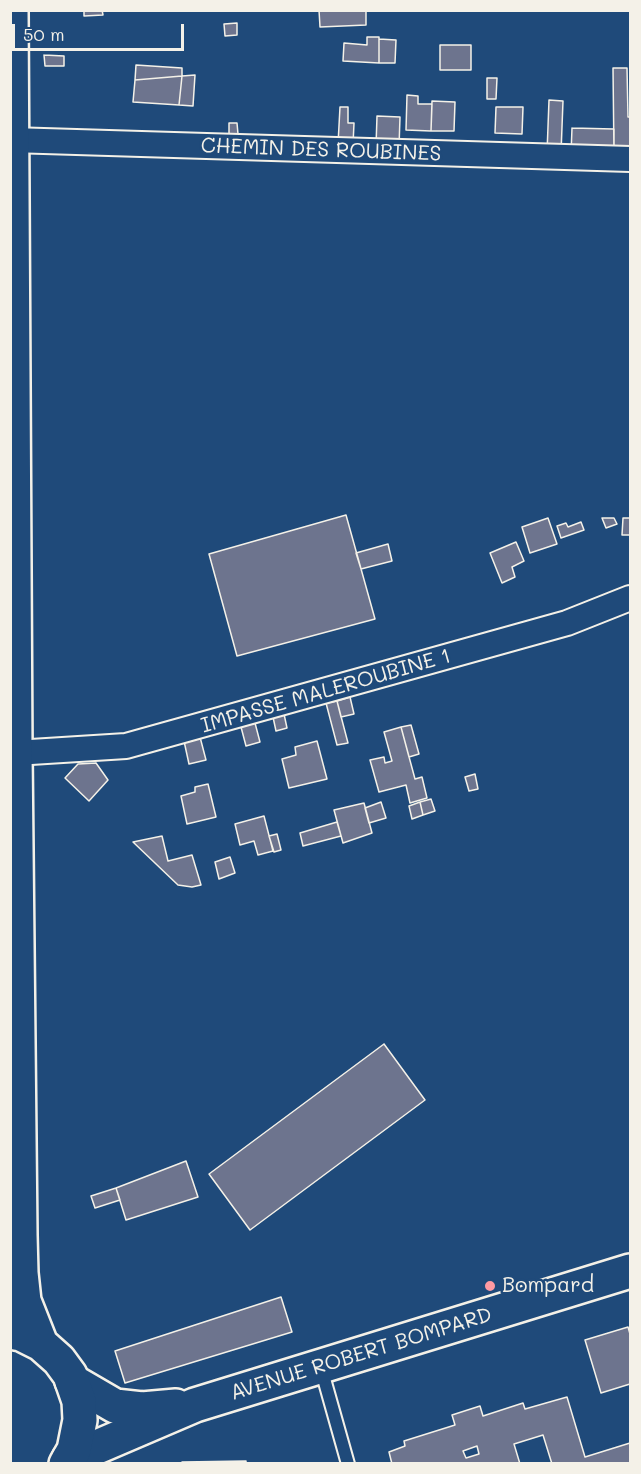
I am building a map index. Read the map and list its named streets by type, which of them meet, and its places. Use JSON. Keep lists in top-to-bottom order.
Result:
{
  "streets": {
    "main road": ["AVENUE ROBERT BOMPARD"],
    "street": ["CHEMIN DES ROUBINES", "IMPASSE MALEROUBINE 1"]
  },
  "places": ["Bompard"],
  "scale_bar": "50 m"
}
